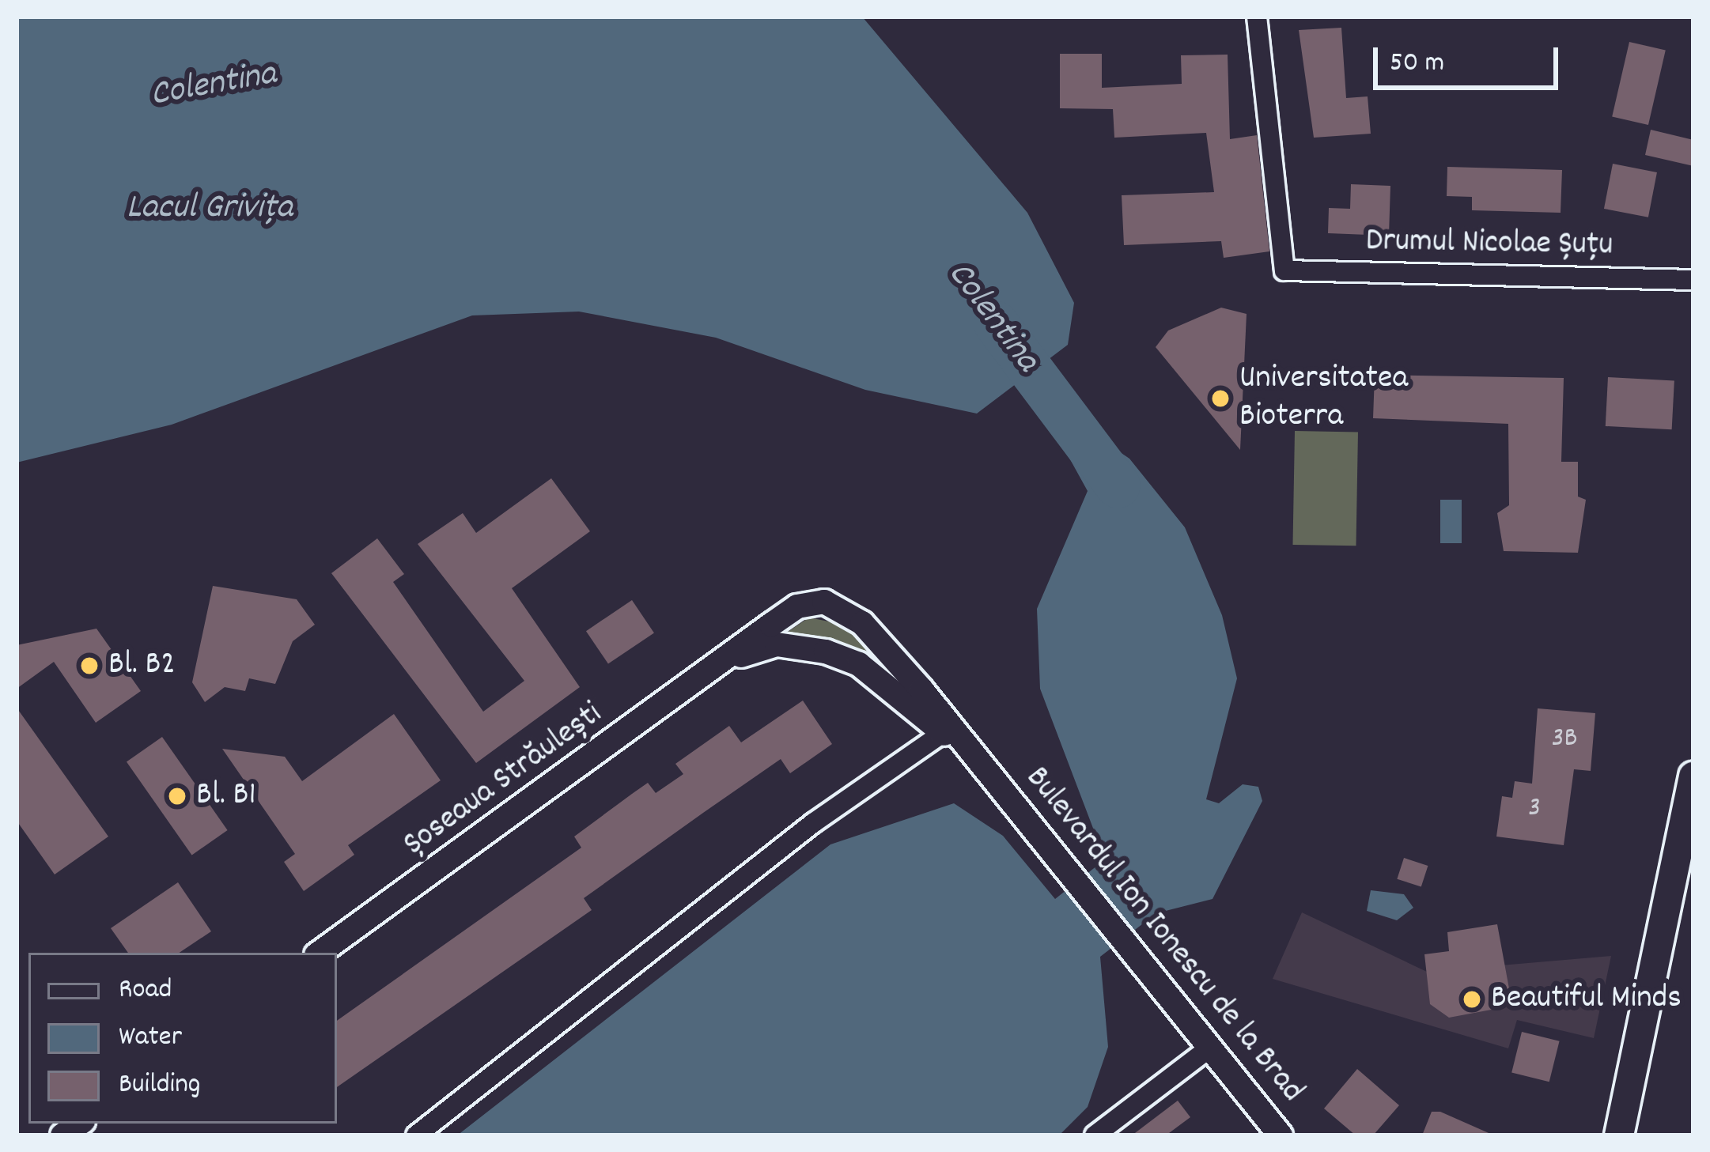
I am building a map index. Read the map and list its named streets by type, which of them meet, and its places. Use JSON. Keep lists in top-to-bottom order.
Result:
{
  "streets": {
    "street": ["Drumul Nicolae Șuțu", "Șoseaua Străulești", "Bulevardul Ion Ionescu de la Brad"]
  },
  "crossings": [
    ["Șoseaua Străulești", "Bulevardul Ion Ionescu de la Brad"]
  ],
  "water": ["Colentina", "Lacul Grivița"],
  "places": [
    "Universitatea Bioterra",
    "Bl. B2",
    "Bl. B1",
    "Beautiful Minds"
  ],
  "house_numbers": ["3B", "3"],
  "legend": ["Road", "Water", "Building"],
  "scale_bar": "50 m"
}
